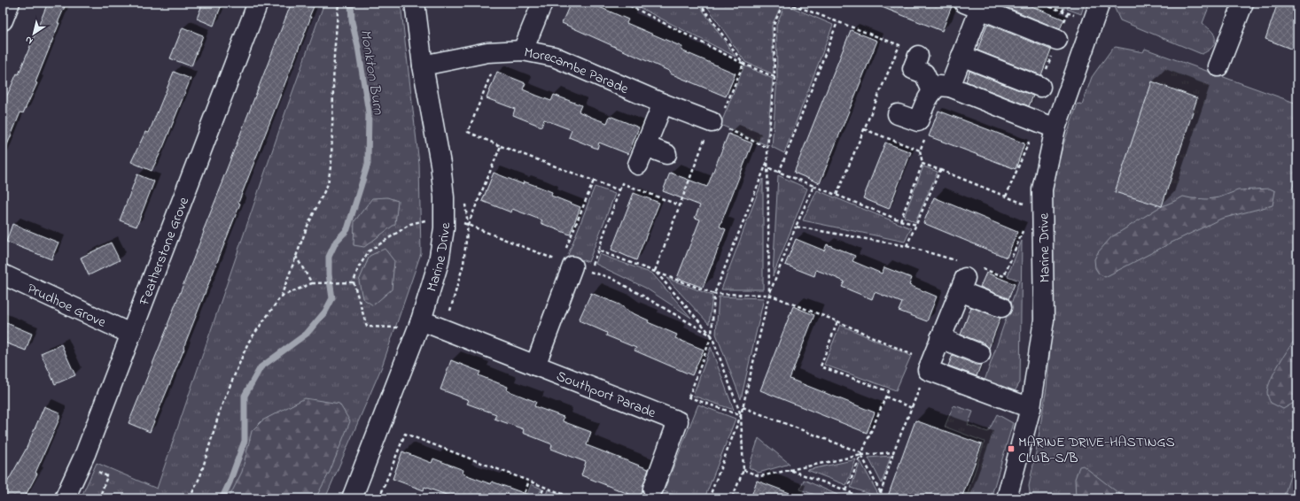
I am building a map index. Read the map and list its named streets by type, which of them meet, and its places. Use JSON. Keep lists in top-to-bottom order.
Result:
{
  "streets": {
    "street": [
      "Morecambe Parade",
      "Marine Drive",
      "Featherstone Grove",
      "Prudhoe Grove",
      "Southport Parade"
    ]
  },
  "crossings": [
    ["Morecambe Parade", "Marine Drive"],
    ["Marine Drive", "Southport Parade"],
    ["Featherstone Grove", "Prudhoe Grove"]
  ],
  "water": ["Monkton Burn"],
  "places": {
    "transit": ["MARINE DRIVE-HASTINGS CLUB-S/B"]
  },
  "north": "bottom left"
}
